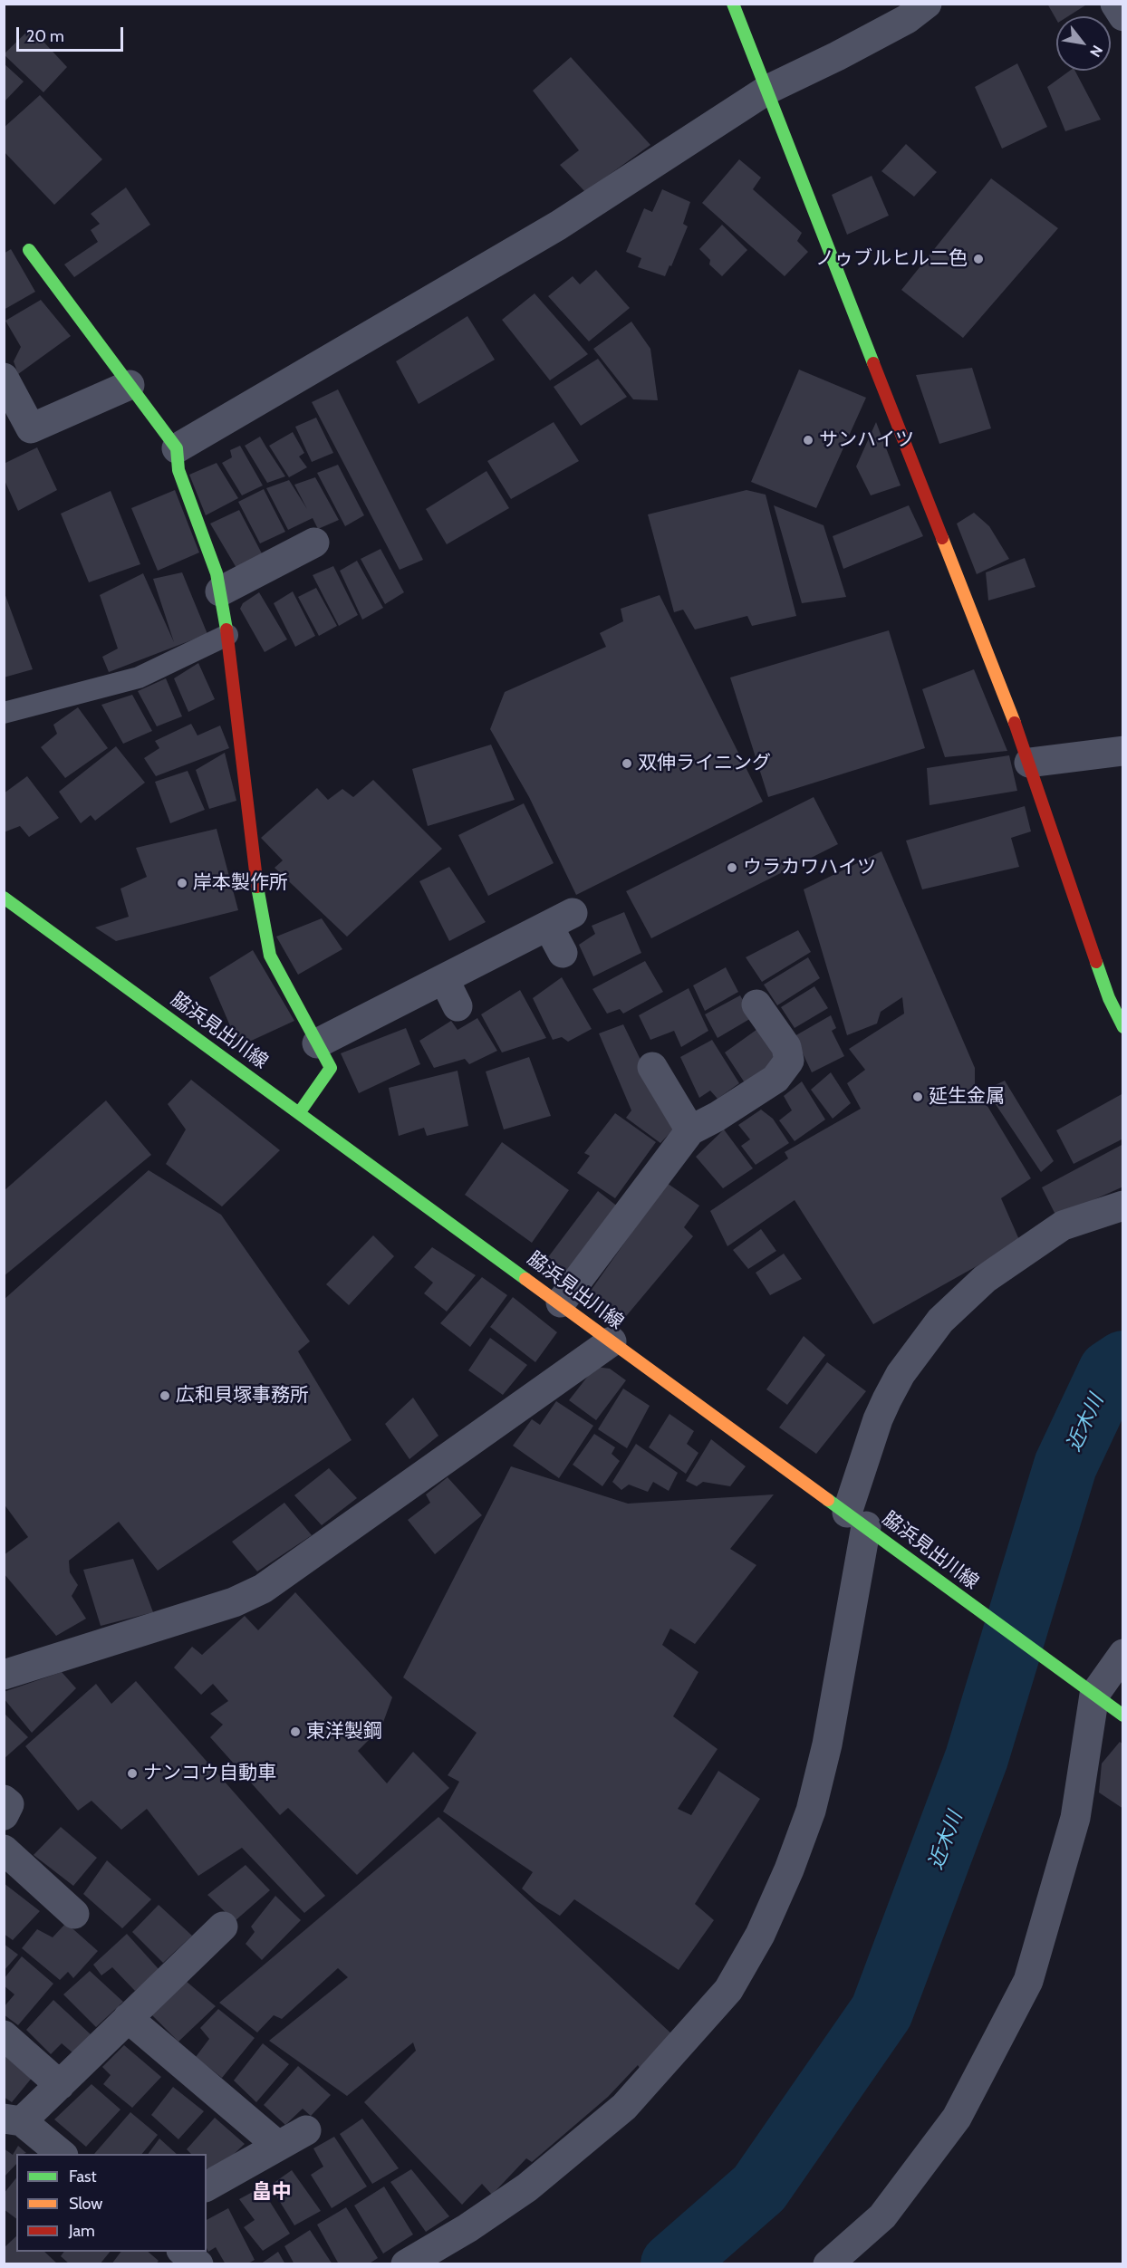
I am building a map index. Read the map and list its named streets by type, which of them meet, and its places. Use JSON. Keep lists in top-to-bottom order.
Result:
{
  "streets": {
    "street": ["脇浜見出川線"]
  },
  "districts": ["畠中"],
  "water": ["近木川"],
  "places": [
    "ノゥブルヒル二色",
    "サンハイツ",
    "双伸ライニング",
    "ウラカワハイツ",
    "岸本製作所",
    "延生金属",
    "広和貝塚事務所",
    "東洋製鋼",
    "ナンコウ自動車"
  ],
  "legend": ["Fast", "Slow", "Jam"],
  "scale_bar": "20 m",
  "north": "bottom right"
}
